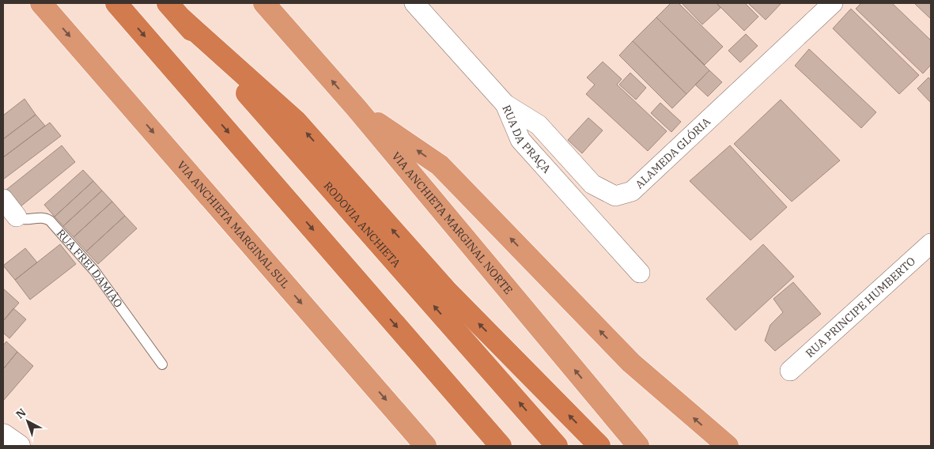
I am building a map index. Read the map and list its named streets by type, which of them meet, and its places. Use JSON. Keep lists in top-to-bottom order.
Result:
{
  "streets": {
    "highway": ["VIA ANCHIETA MARGINAL NORTE", "VIA ANCHIETA MARGINAL SUL", "RODOVIA ANCHIETA"],
    "street": [
      "RUA DA PRAÇA",
      "ALAMEDA GLÓRIA",
      "RUA FREI DAMIÃO",
      "RUA PRINCIPE HUMBERTO"
    ]
  },
  "crossings": [
    ["RUA DA PRAÇA", "ALAMEDA GLÓRIA"]
  ],
  "north": "top left"
}
